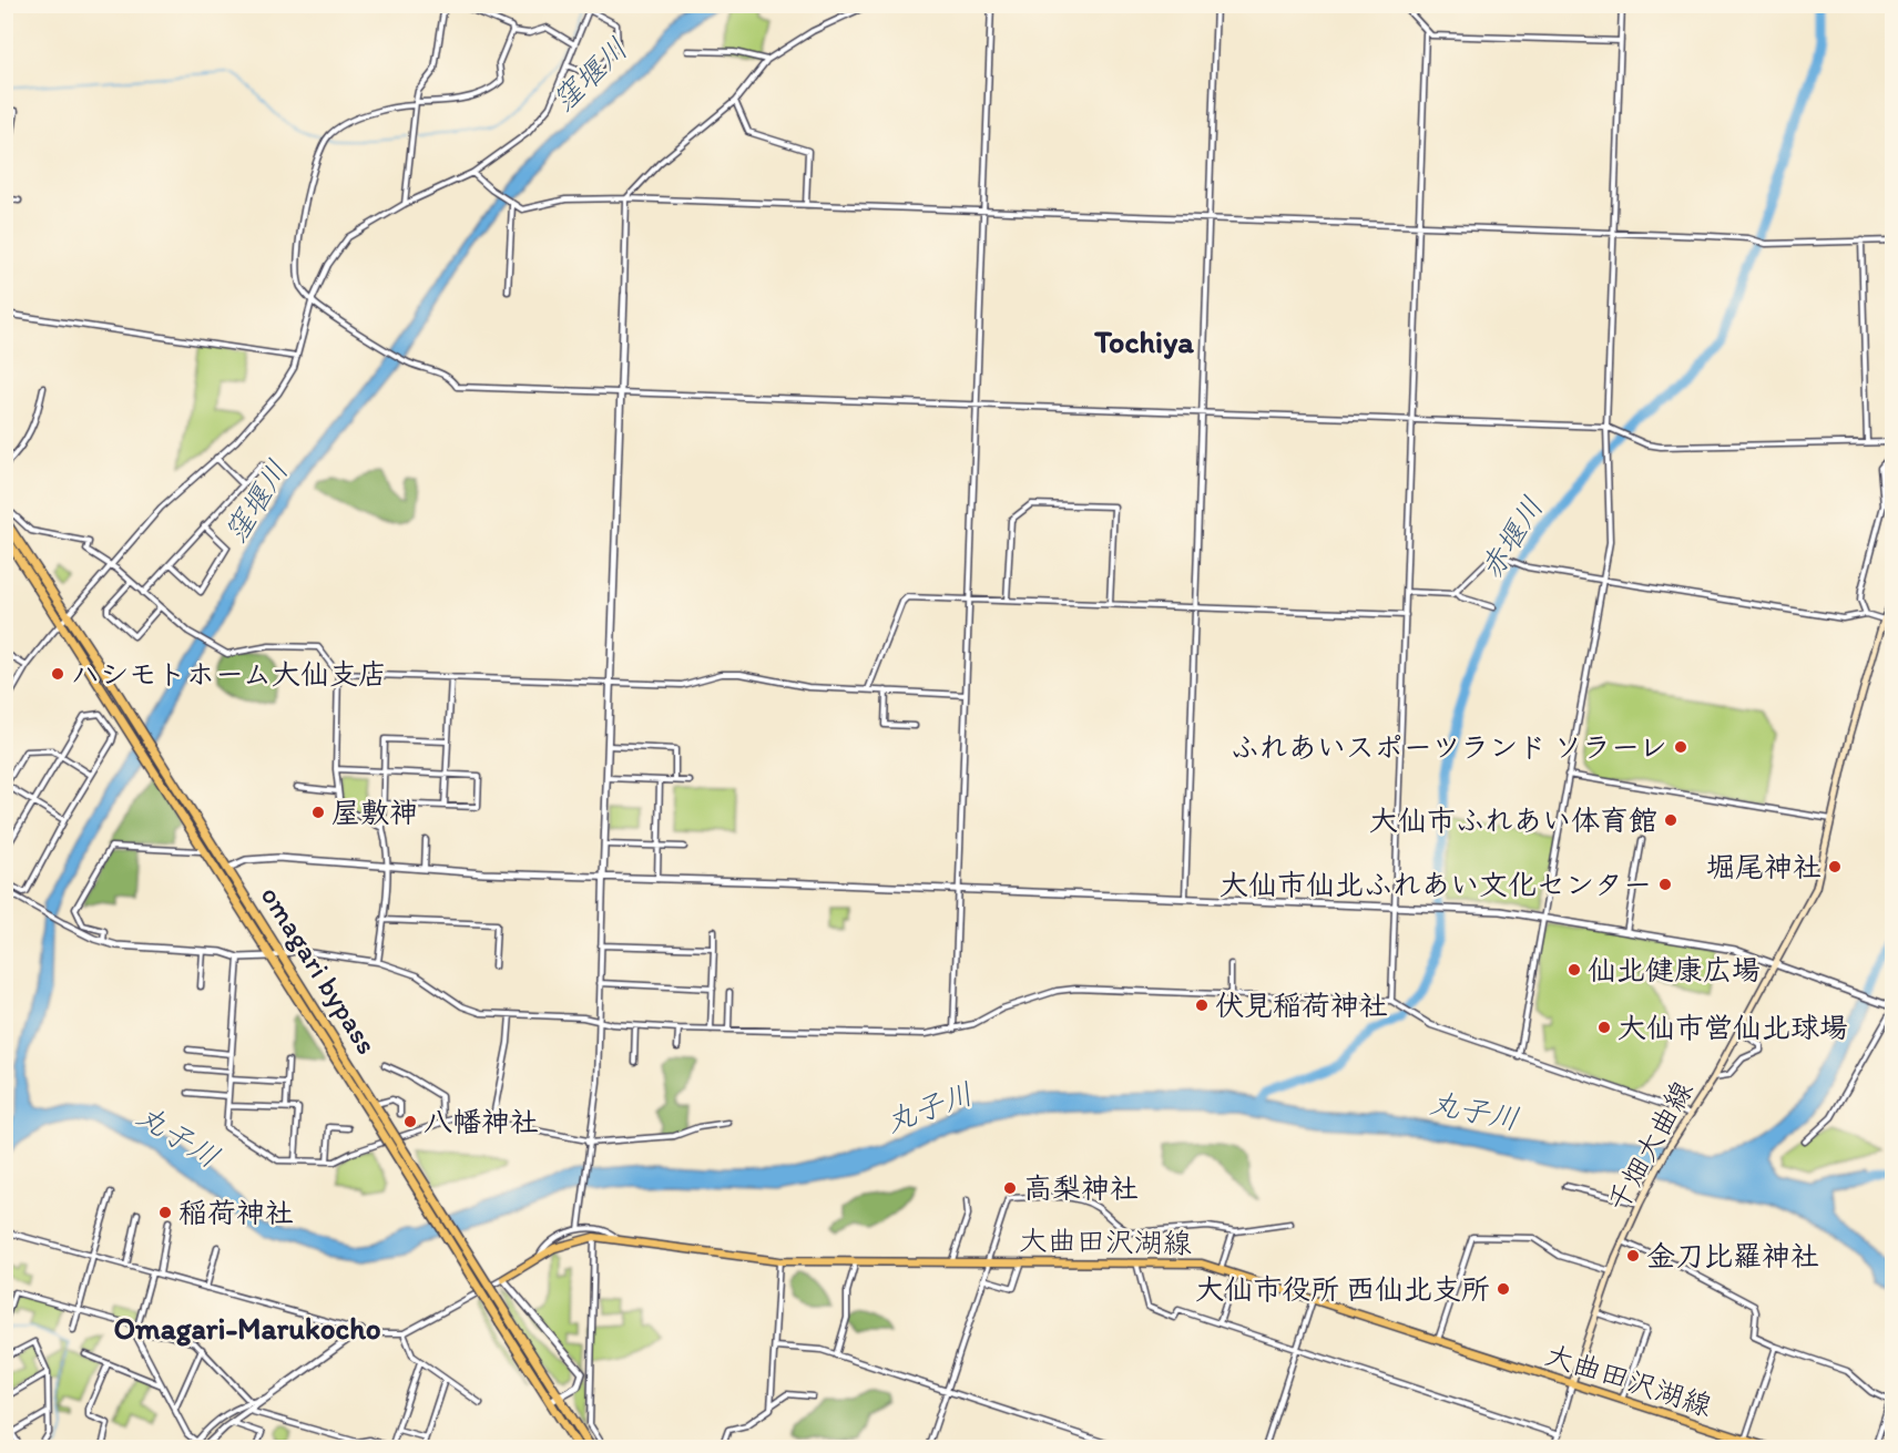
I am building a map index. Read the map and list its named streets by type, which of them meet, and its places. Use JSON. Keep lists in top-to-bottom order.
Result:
{
  "streets": {
    "highway": ["omagari bypass"],
    "main road": ["千畑大曲線", "大曲田沢湖線"]
  },
  "crossings": [
    ["千畑大曲線", "大曲田沢湖線"]
  ],
  "districts": ["Tochiya", "Omagari-Marukocho"],
  "water": ["窪堰川", "赤堰川", "丸子川"],
  "places": [
    "ハシモトホーム大仙支店",
    "ふれあいスポーツランド ソラーレ",
    "屋敷神",
    "大仙市ふれあい体育館",
    "堀尾神社",
    "大仙市仙北ふれあい文化センター",
    "仙北健康広場",
    "伏見稲荷神社",
    "大仙市営仙北球場",
    "八幡神社",
    "高梨神社",
    "稲荷神社",
    "金刀比羅神社",
    "大仙市役所 西仙北支所"
  ]
}
